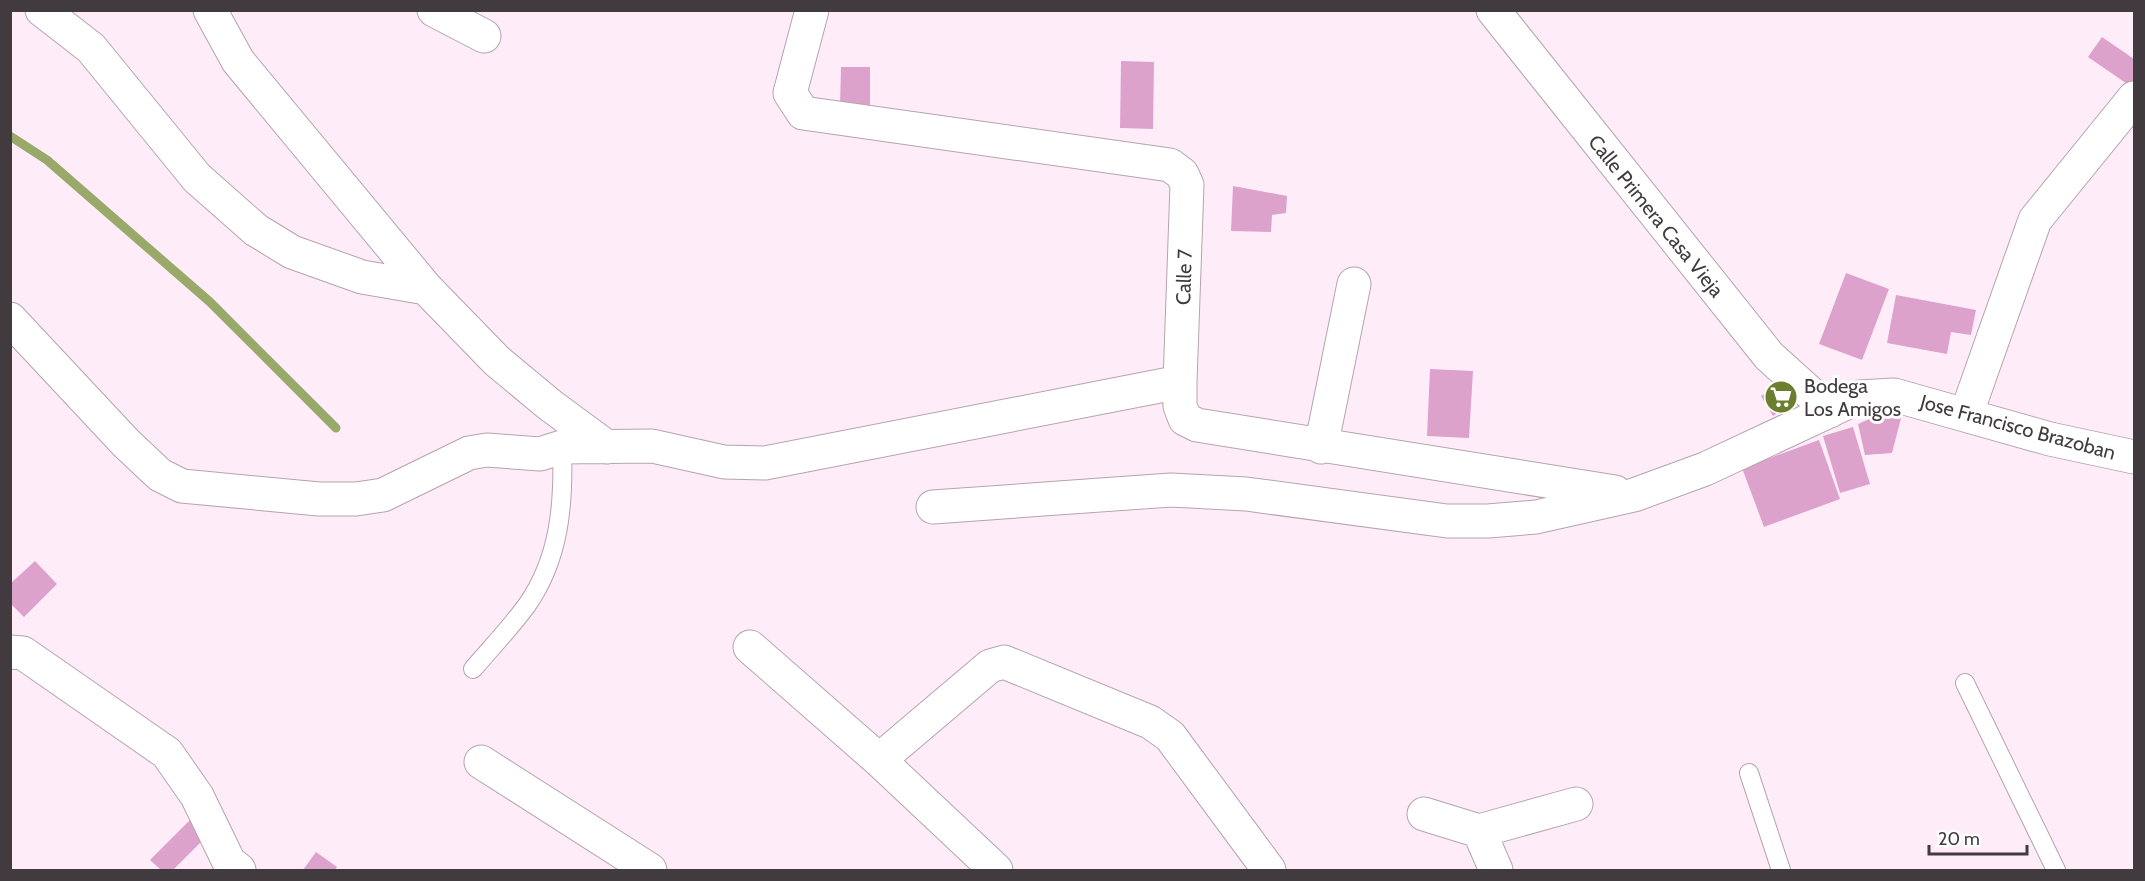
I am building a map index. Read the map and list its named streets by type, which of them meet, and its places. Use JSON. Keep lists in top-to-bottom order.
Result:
{
  "streets": {
    "street": ["Calle Primera Casa Vieja", "Calle 7", "Jose Francisco Brazoban"]
  },
  "crossings": [
    ["Calle Primera Casa Vieja", "Jose Francisco Brazoban"],
    ["Calle 7", "Jose Francisco Brazoban"]
  ],
  "places": {
    "supermarket": ["Bodega Los Amigos"]
  },
  "scale_bar": "20 m"
}
